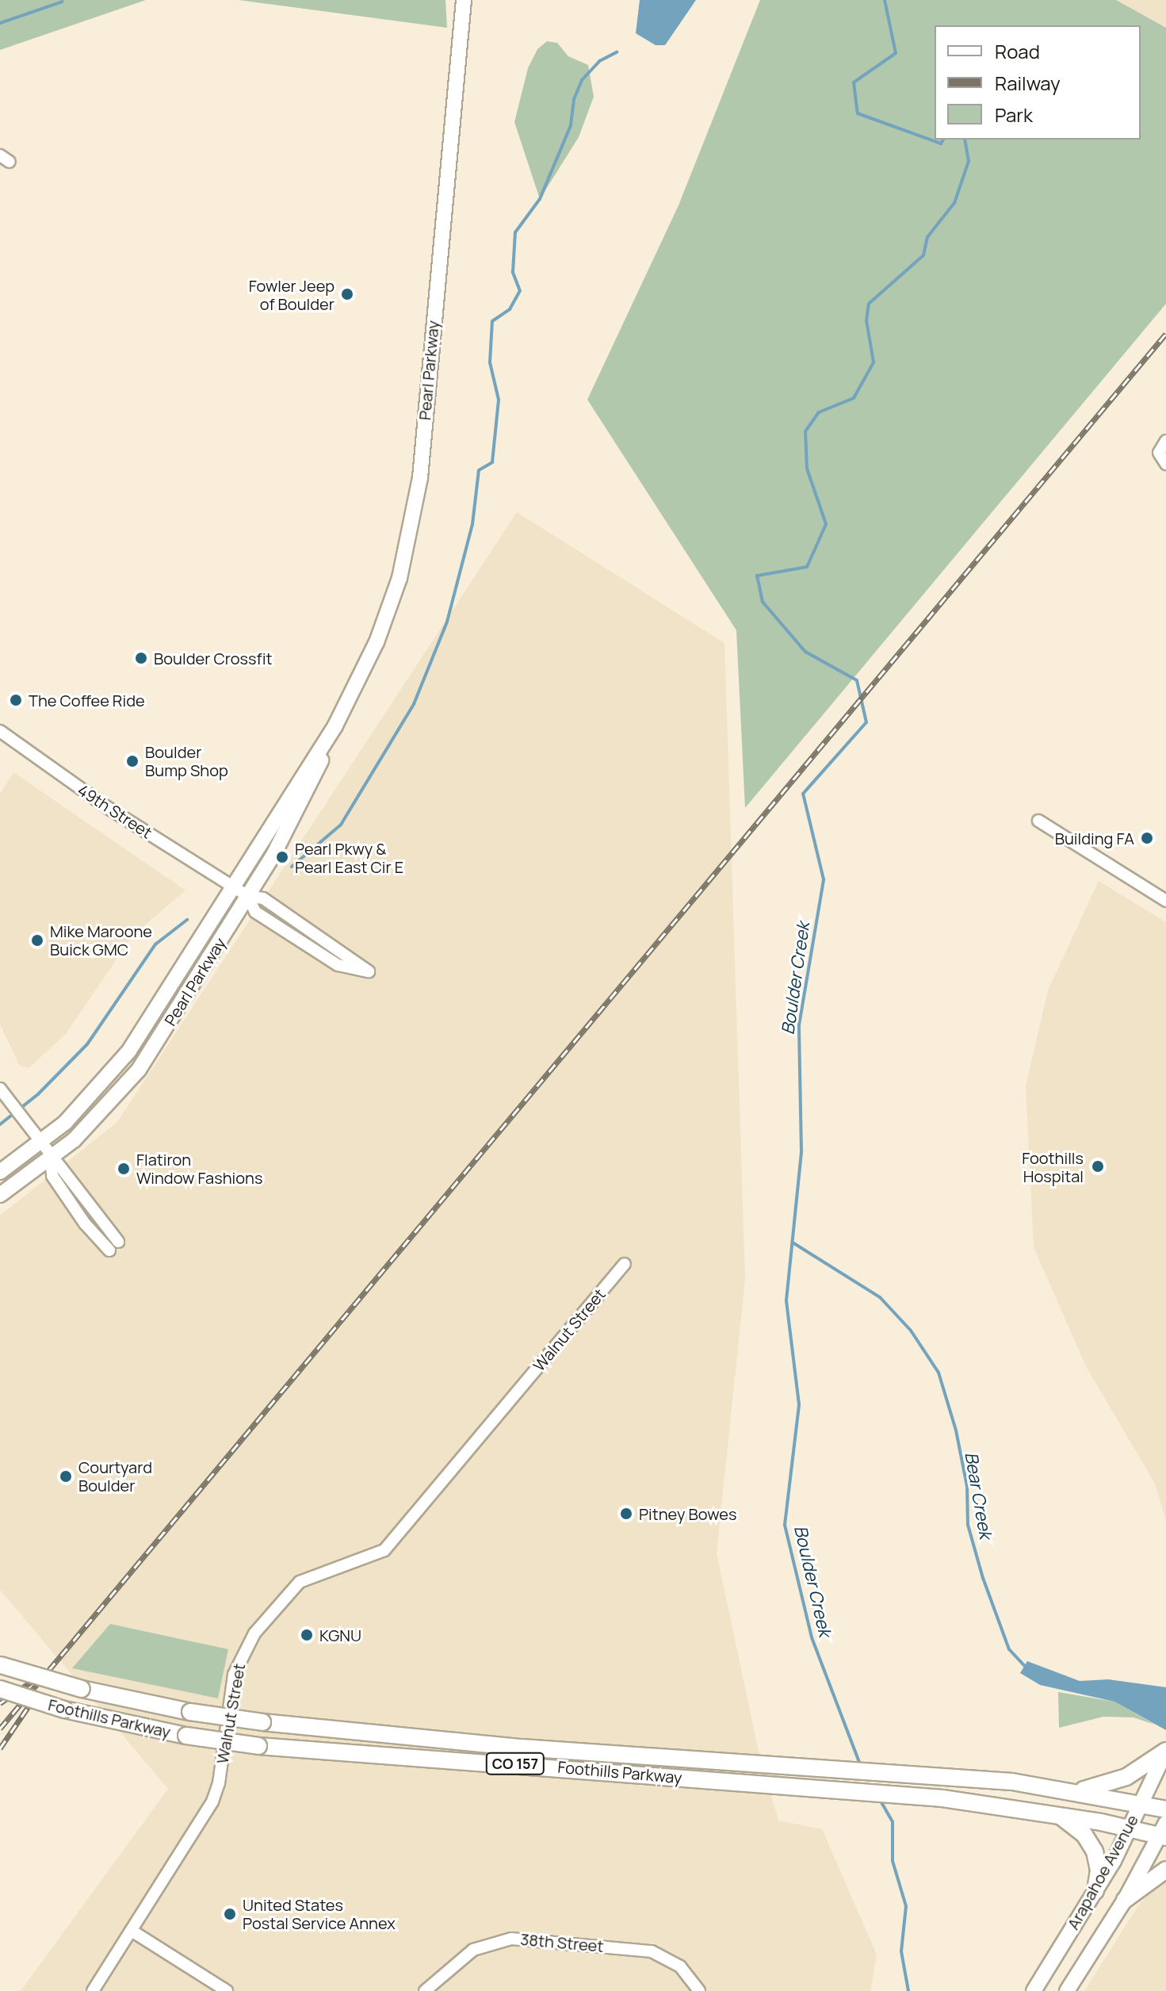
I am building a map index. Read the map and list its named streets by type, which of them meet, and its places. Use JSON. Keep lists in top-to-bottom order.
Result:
{
  "streets": {
    "highway": ["Foothills Parkway", "CO 157"],
    "main road": ["Pearl Parkway", "Arapahoe Avenue"],
    "street": ["49th Street", "Walnut Street", "38th Street"]
  },
  "crossings": [
    ["Pearl Parkway", "49th Street"],
    ["Foothills Parkway", "Arapahoe Avenue"]
  ],
  "water": ["Boulder Creek", "Bear Creek"],
  "places": [
    "Fowler Jeep of Boulder",
    "Boulder Crossfit",
    "The Coffee Ride",
    "Boulder Bump Shop",
    "Building FA",
    "Pearl Pkwy & Pearl East Cir E",
    "Mike Maroone Buick GMC",
    "Foothills Hospital",
    "Flatiron Window Fashions",
    "Courtyard Boulder",
    "Pitney Bowes",
    "KGNU",
    "United States Postal Service Annex"
  ],
  "legend": ["Road", "Railway", "Park"]
}
